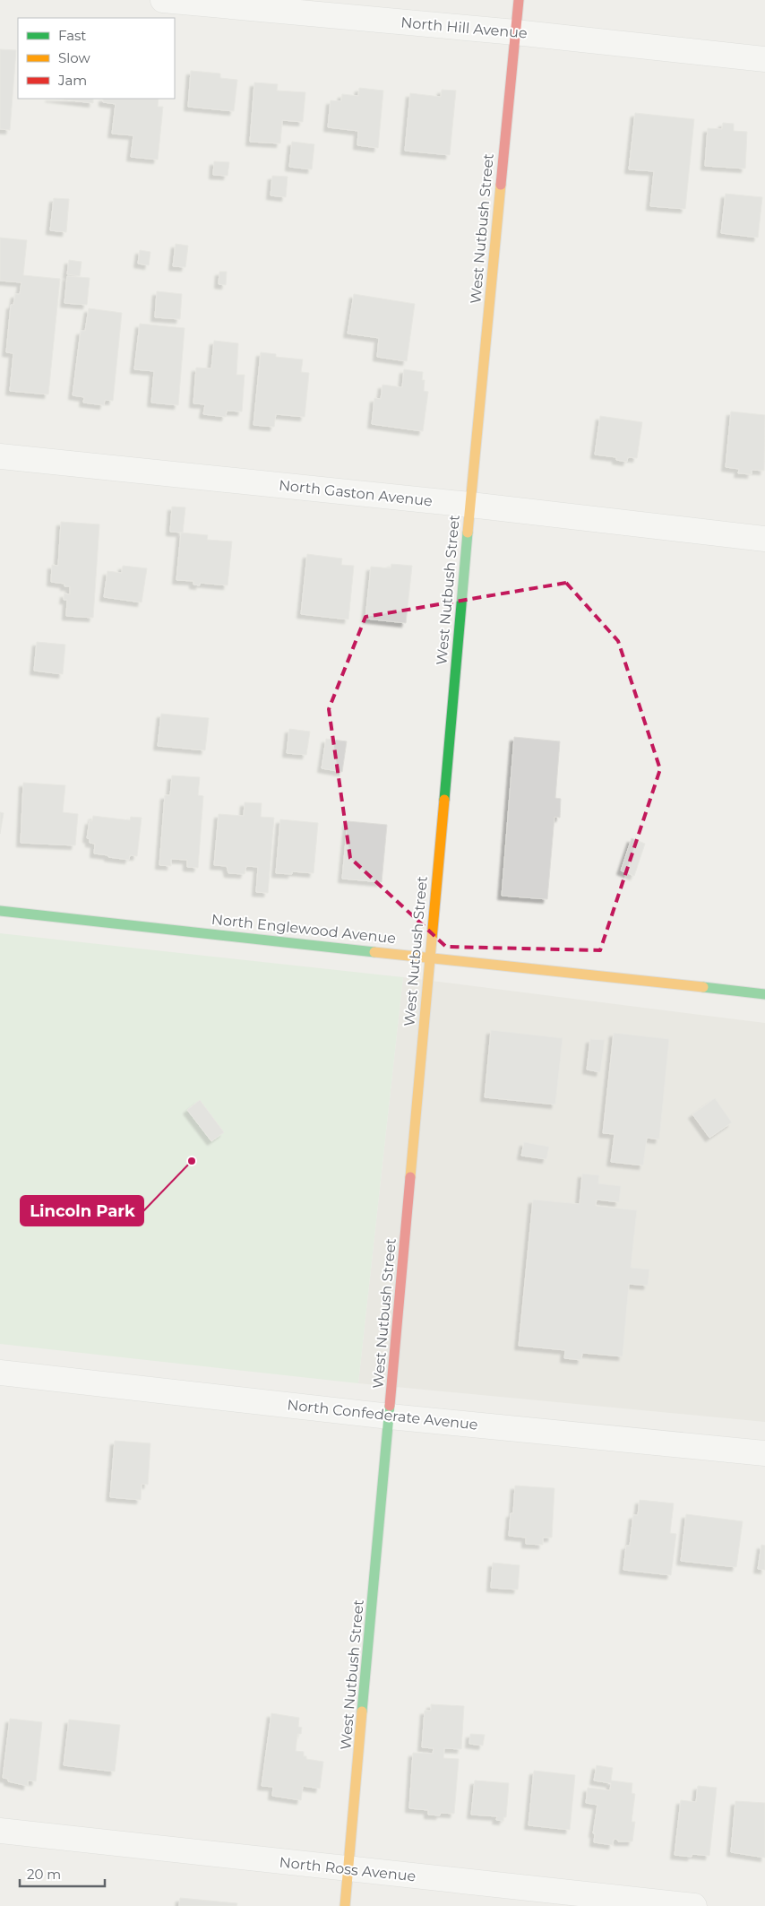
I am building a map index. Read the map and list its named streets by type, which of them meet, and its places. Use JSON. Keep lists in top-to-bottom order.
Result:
{
  "streets": {
    "street": [
      "North Hill Avenue",
      "West Nutbush Street",
      "North Gaston Avenue",
      "North Englewood Avenue",
      "North Confederate Avenue",
      "North Ross Avenue"
    ]
  },
  "crossings": [
    ["North Hill Avenue", "West Nutbush Street"],
    ["West Nutbush Street", "North Gaston Avenue"],
    ["West Nutbush Street", "North Englewood Avenue"],
    ["West Nutbush Street", "North Confederate Avenue"],
    ["West Nutbush Street", "North Ross Avenue"]
  ],
  "places": ["Lincoln Park"],
  "legend": ["Fast", "Slow", "Jam"],
  "scale_bar": "20 m"
}
